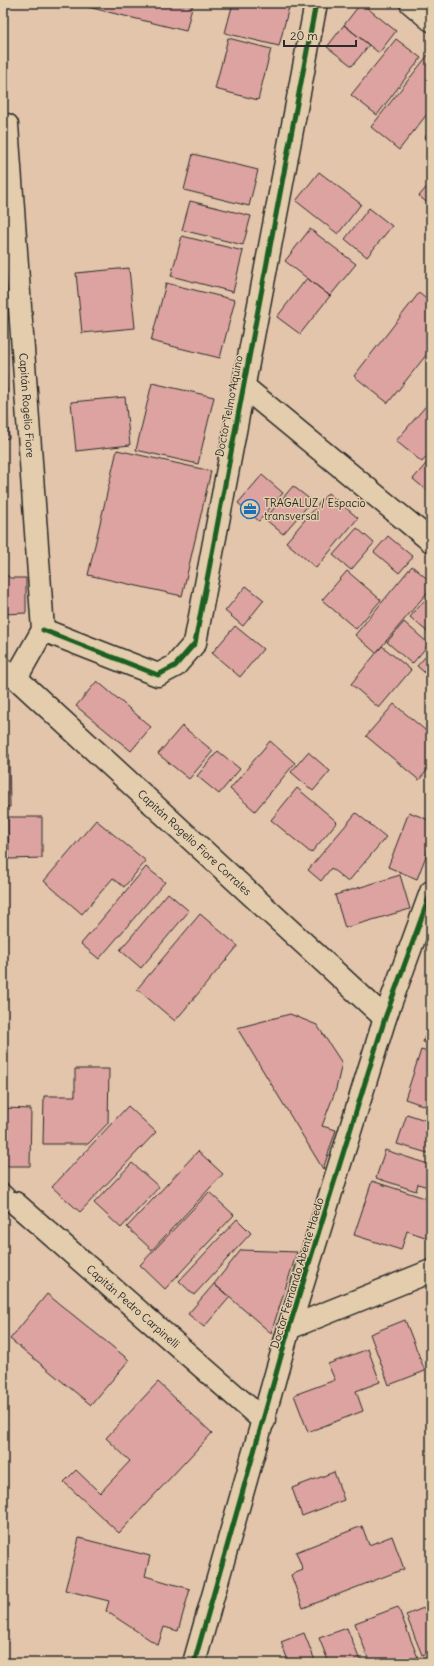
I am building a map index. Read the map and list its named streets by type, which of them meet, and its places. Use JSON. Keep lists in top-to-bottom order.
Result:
{
  "streets": {
    "street": [
      "Capitán Rogelio Fiore",
      "Doctor Telmo Aquino",
      "Capitán Rogelio Fiore Corrales",
      "Doctor Fernando Abente Haedo",
      "Capitán Pedro Carpinelli"
    ]
  },
  "crossings": [
    ["Capitán Rogelio Fiore", "Doctor Telmo Aquino"],
    ["Capitán Rogelio Fiore Corrales", "Doctor Fernando Abente Haedo"],
    ["Doctor Fernando Abente Haedo", "Capitán Pedro Carpinelli"]
  ],
  "places": {
    "office": ["TRAGALUZ / Espacio transversal"]
  },
  "scale_bar": "20 m"
}
